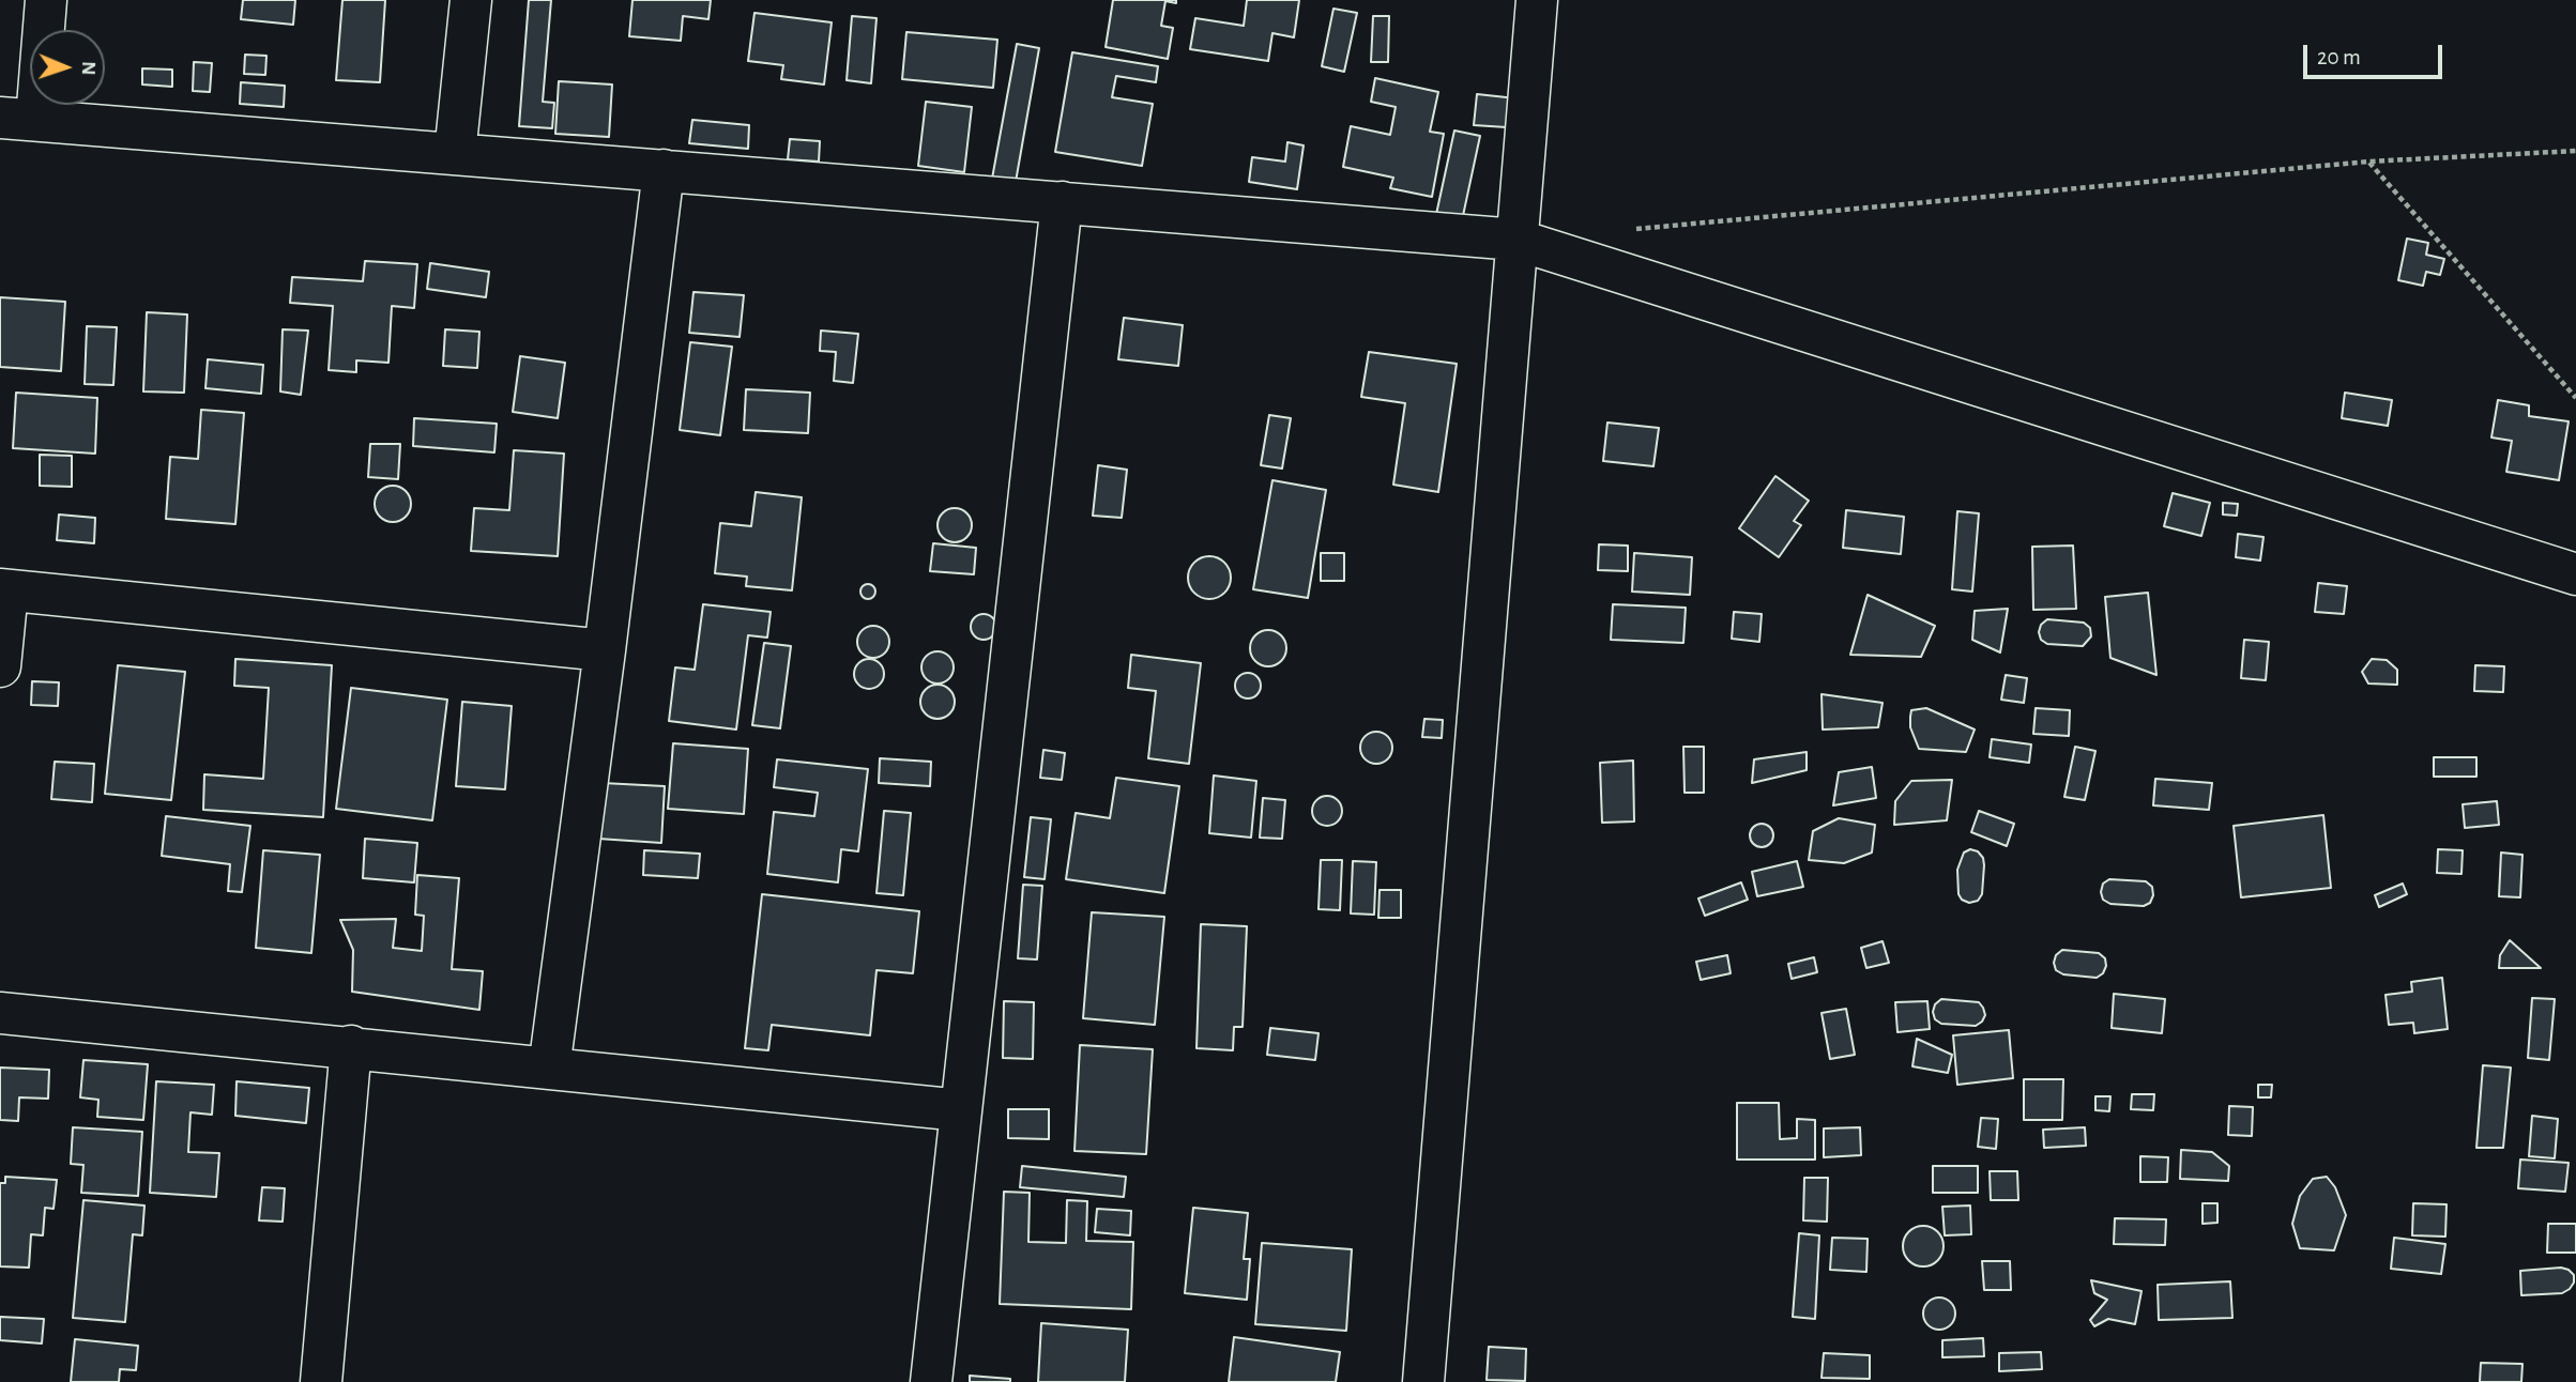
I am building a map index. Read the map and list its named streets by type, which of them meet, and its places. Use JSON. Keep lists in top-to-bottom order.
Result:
{
  "scale_bar": "20 m",
  "north": "right"
}
